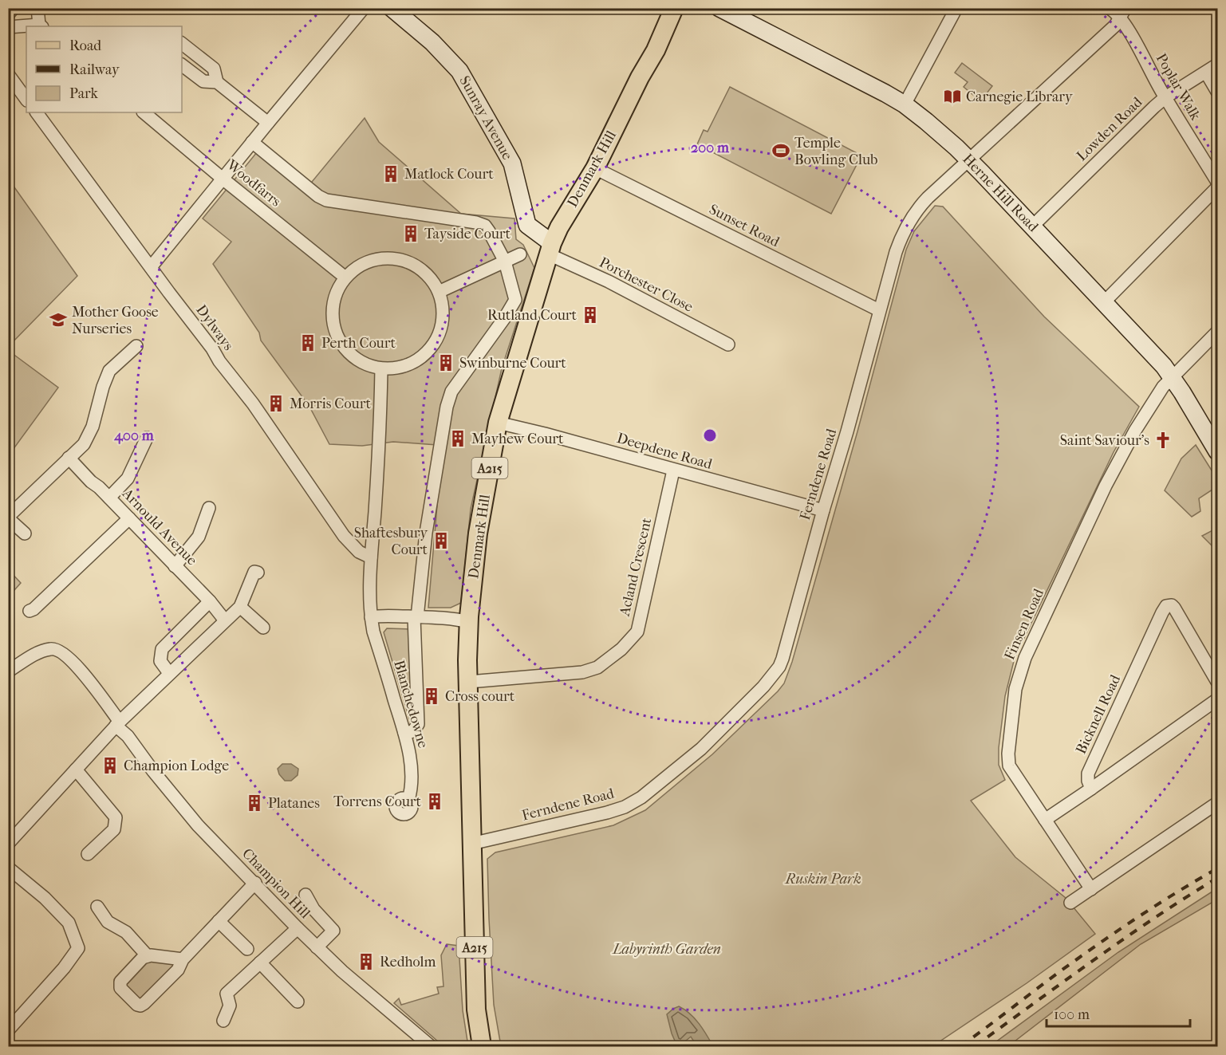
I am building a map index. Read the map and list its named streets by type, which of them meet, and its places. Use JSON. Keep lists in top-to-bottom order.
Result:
{
  "streets": {
    "main road": ["Denmark Hill", "A215"],
    "street": [
      "Poplar Walk",
      "Sunray Avenue",
      "Lowden Road",
      "Woodfarrs",
      "Herne Hill Road",
      "Sunset Road",
      "Porchester Close",
      "Dylways",
      "Deepdene Road",
      "Ferndene Road",
      "Arnould Avenue",
      "Acland Crescent",
      "Finsen Road",
      "Blanchedowne",
      "Bicknell Road",
      "Champion Hill"
    ]
  },
  "crossings": [
    ["Poplar Walk", "Lowden Road"],
    ["Poplar Walk", "Ferndene Road"],
    ["Sunray Avenue", "Denmark Hill"],
    ["Sunray Avenue", "Porchester Close"],
    ["Lowden Road", "Herne Hill Road"],
    ["Denmark Hill", "Sunset Road"],
    ["Denmark Hill", "Porchester Close"],
    ["Denmark Hill", "Deepdene Road"],
    ["Denmark Hill", "Ferndene Road"],
    ["Denmark Hill", "Acland Crescent"],
    ["Woodfarrs", "Blanchedowne"],
    ["Herne Hill Road", "Ferndene Road"],
    ["Herne Hill Road", "Finsen Road"],
    ["Sunset Road", "Ferndene Road"],
    ["Dylways", "Blanchedowne"],
    ["Deepdene Road", "Ferndene Road"],
    ["Deepdene Road", "Acland Crescent"]
  ],
  "parks": ["Ruskin Park", "Labyrinth Garden"],
  "places": {
    "library": ["Carnegie Library"],
    "sports": ["Temple Bowling Club"],
    "building": [
      "Matlock Court",
      "Tayside Court",
      "Rutland Court",
      "Perth Court",
      "Swinburne Court",
      "Morris Court",
      "Mayhew Court",
      "Shaftesbury Court",
      "Cross court",
      "Champion Lodge",
      "Torrens Court",
      "Platanes",
      "Redholm"
    ],
    "school or university": ["Mother Goose Nurseries"],
    "church": ["Saint Saviour's"]
  },
  "legend": ["Road", "Railway", "Park"],
  "scale_bar": "100 m",
  "rings": ["200 m", "400 m"]
}
